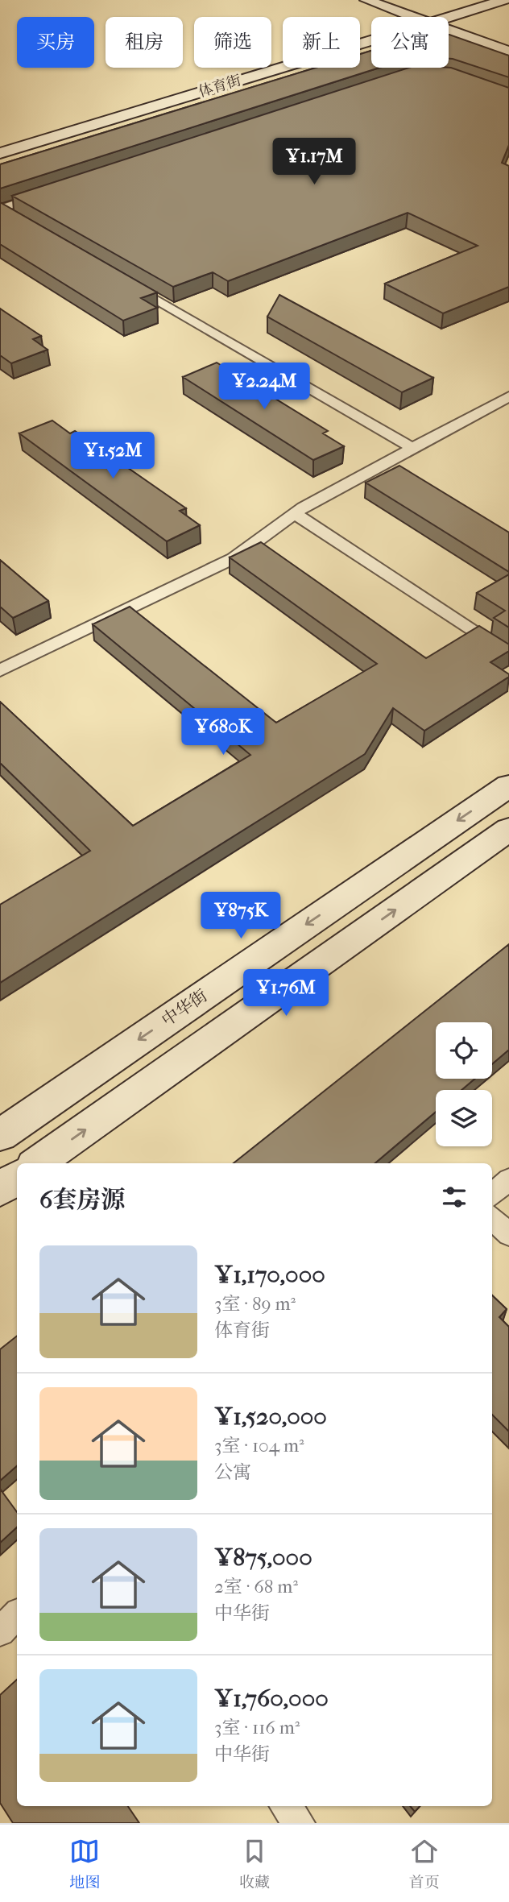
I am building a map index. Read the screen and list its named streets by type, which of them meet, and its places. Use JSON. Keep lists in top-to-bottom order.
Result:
{
  "streets": {
    "street": ["体育街", "中华街"]
  },
  "page": {
    "chip": [
      "买房",
      "租房",
      "筛选",
      "新上",
      "公寓"
    ],
    "price": [
      "¥1.17M",
      "¥2.24M",
      "¥1.52M",
      "¥680K",
      "¥875K",
      "¥1.76M"
    ],
    "heading": "6套房源",
    "list": [
      {
        "name": "¥1,170,000",
        "note": "3室 · 89 m² · 体育街"
      },
      {
        "name": "¥1,520,000",
        "note": "3室 · 104 m² · 公寓"
      },
      {
        "name": "¥875,000",
        "note": "2室 · 68 m² · 中华街"
      },
      {
        "name": "¥1,760,000",
        "note": "3室 · 116 m² · 中华街"
      }
    ],
    "tabs": ["地图", "收藏", "首页"]
  }
}
